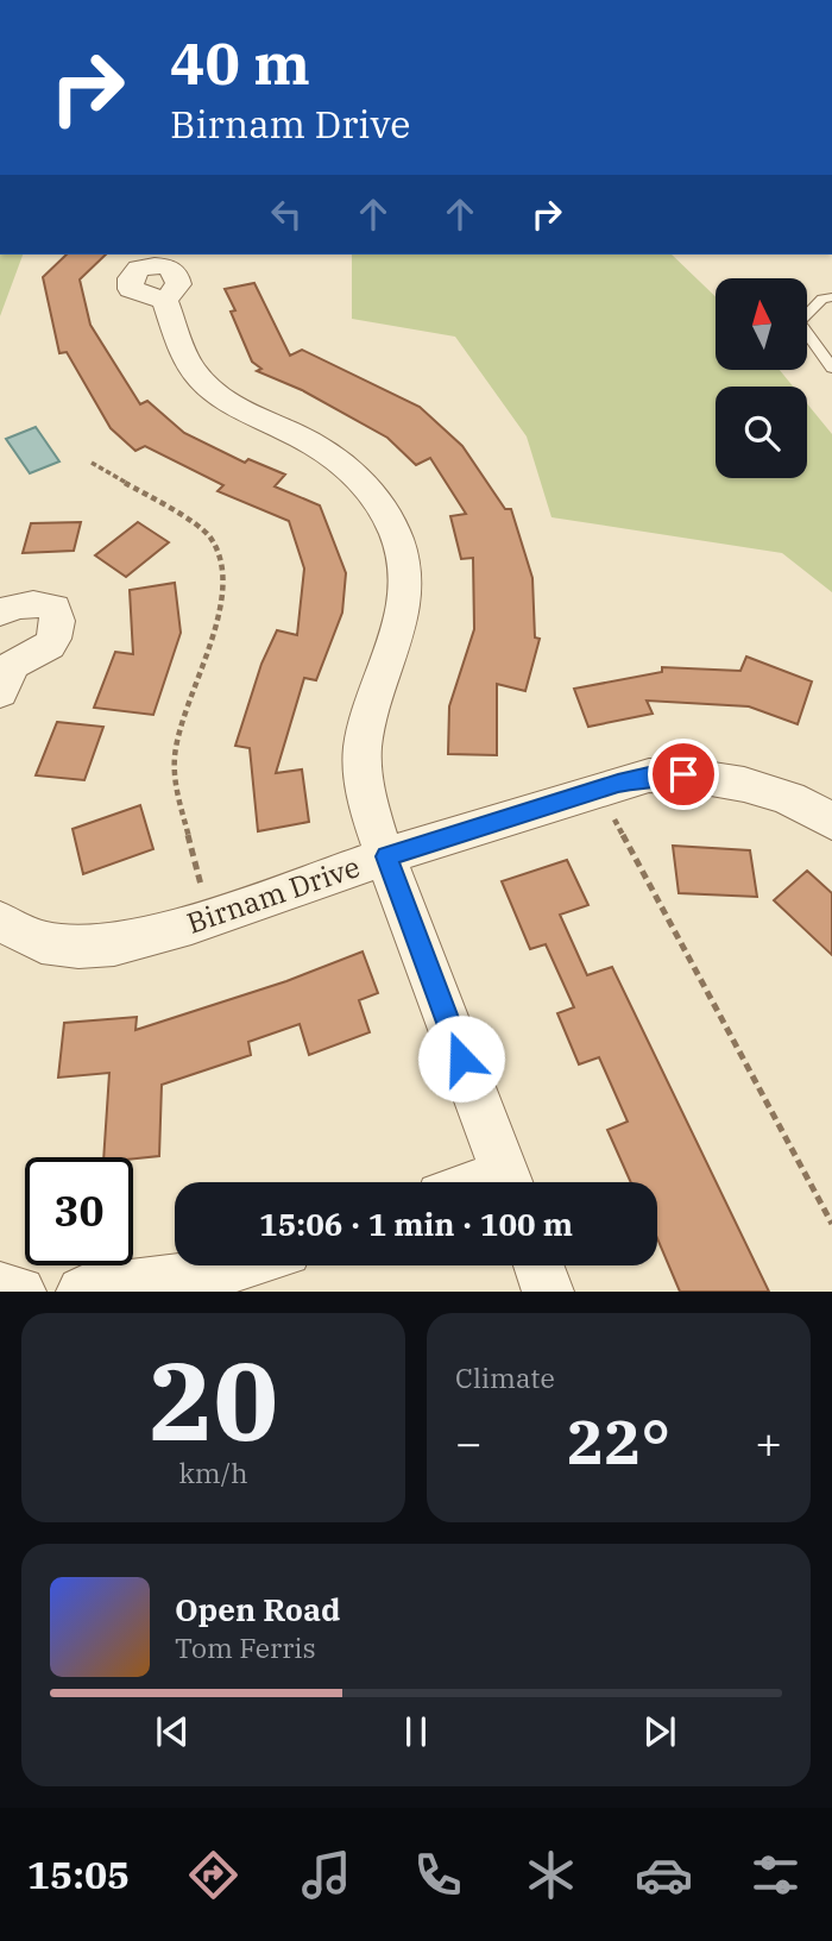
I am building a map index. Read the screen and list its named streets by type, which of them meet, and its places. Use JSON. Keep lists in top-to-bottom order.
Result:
{
  "streets": {
    "street": ["Birnam Drive"]
  },
  "north": "top",
  "page": {
    "turn": ["40 m", "Birnam Drive"],
    "limit": "30",
    "trip": "15:06 · 1 min · 100 m",
    "tile": [
      ["20", "km/h"],
      "Climate"
    ],
    "heat": ["−", "22°", "+"],
    "song": ["Open Road", "Tom Ferris"],
    "tabs": "15:05"
  }
}
